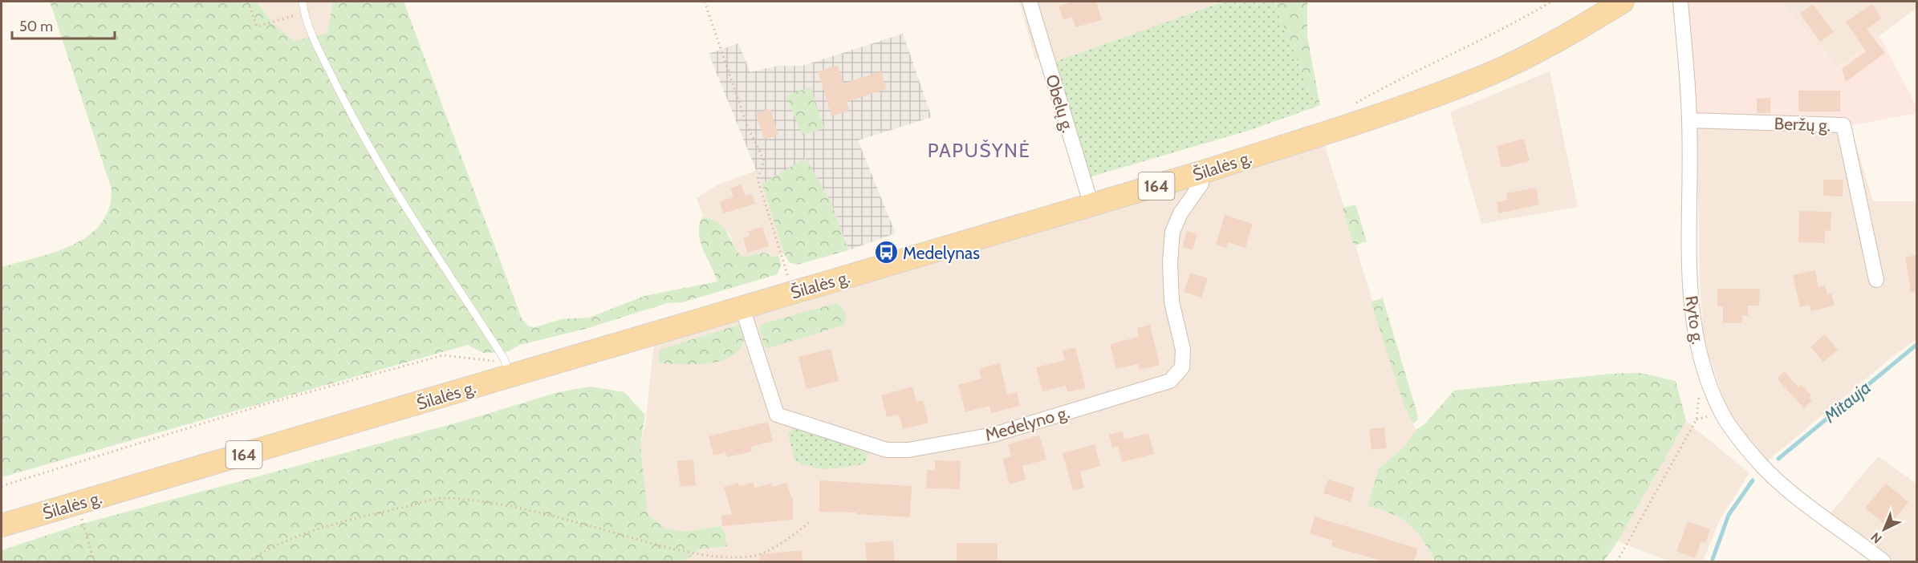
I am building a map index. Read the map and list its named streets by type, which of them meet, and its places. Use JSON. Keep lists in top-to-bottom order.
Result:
{
  "streets": {
    "main road": ["Šilalės g.", "164"],
    "street": [
      "Obelų g.",
      "Beržų g.",
      "Ryto g.",
      "Medelyno g."
    ]
  },
  "crossings": [
    ["Obelų g.", "Šilalės g."],
    ["Beržų g.", "Ryto g."],
    ["Šilalės g.", "Medelyno g."]
  ],
  "districts": ["PAPUŠYNĖ"],
  "water": ["Mitauja"],
  "places": {
    "bus stop": ["Medelynas"]
  },
  "scale_bar": "50 m",
  "north": "bottom left"
}
